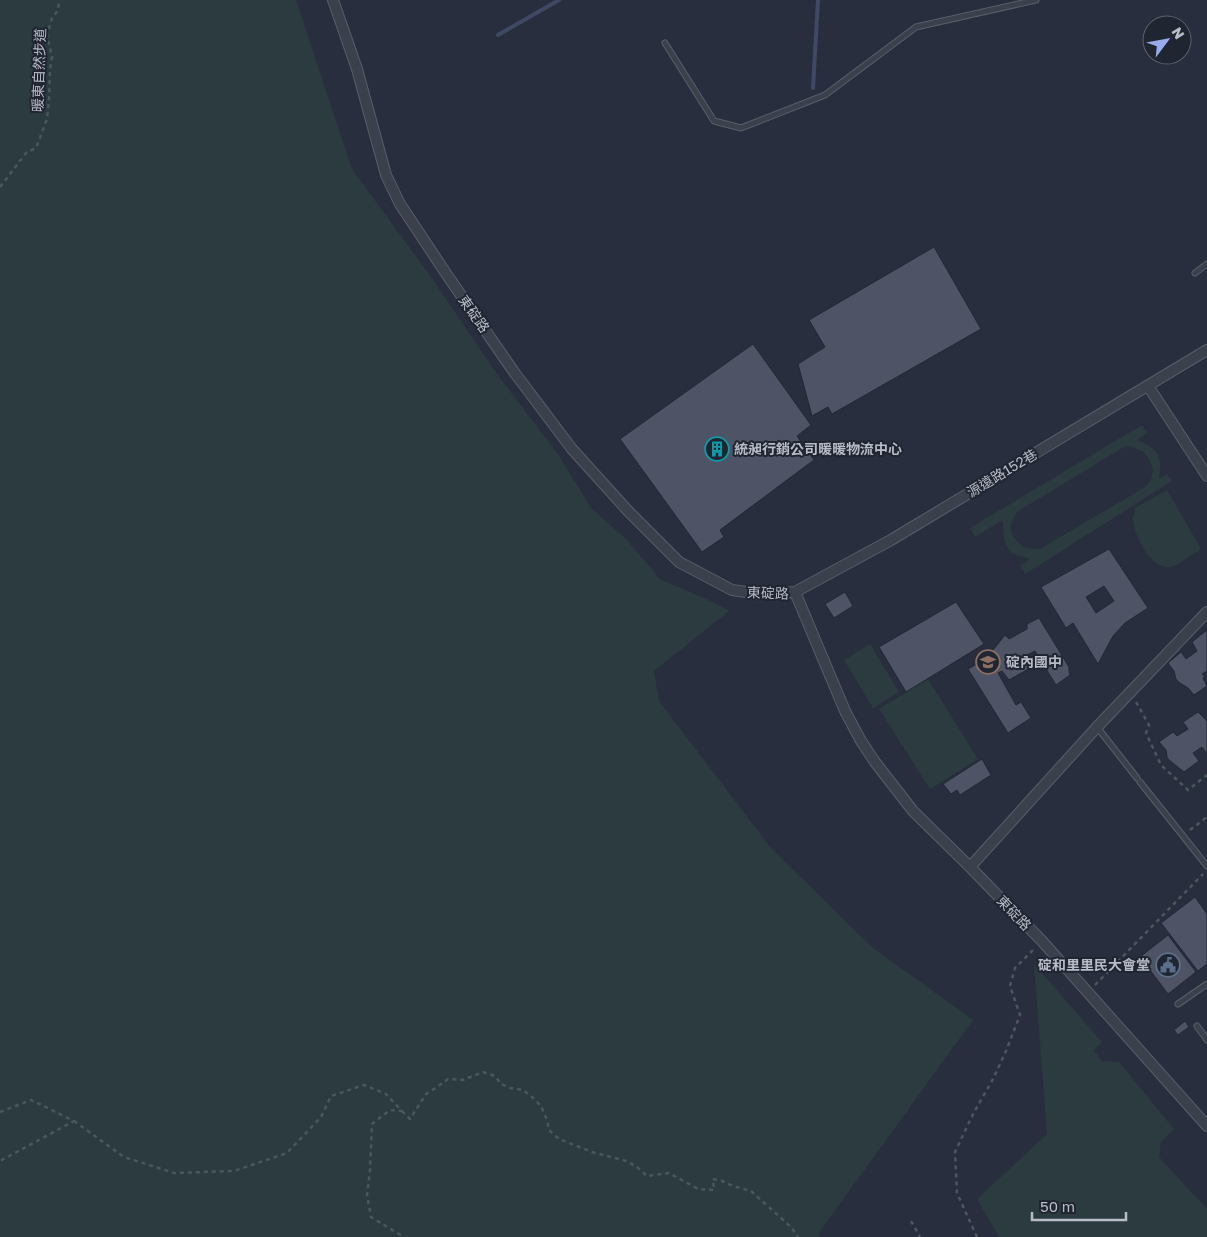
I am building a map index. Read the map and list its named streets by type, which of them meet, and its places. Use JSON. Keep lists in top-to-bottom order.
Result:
{
  "streets": {
    "street": ["東碇路", "源遠路152巷"],
    "path": ["暖東自然步道"]
  },
  "crossings": [
    ["東碇路", "源遠路152巷"]
  ],
  "places": {
    "building": ["統昶行銷公司暖暖物流中心"],
    "school or university": ["碇內國中"],
    "public building": ["碇和里里民大會堂"]
  },
  "scale_bar": "50 m",
  "north": "top right"
}
